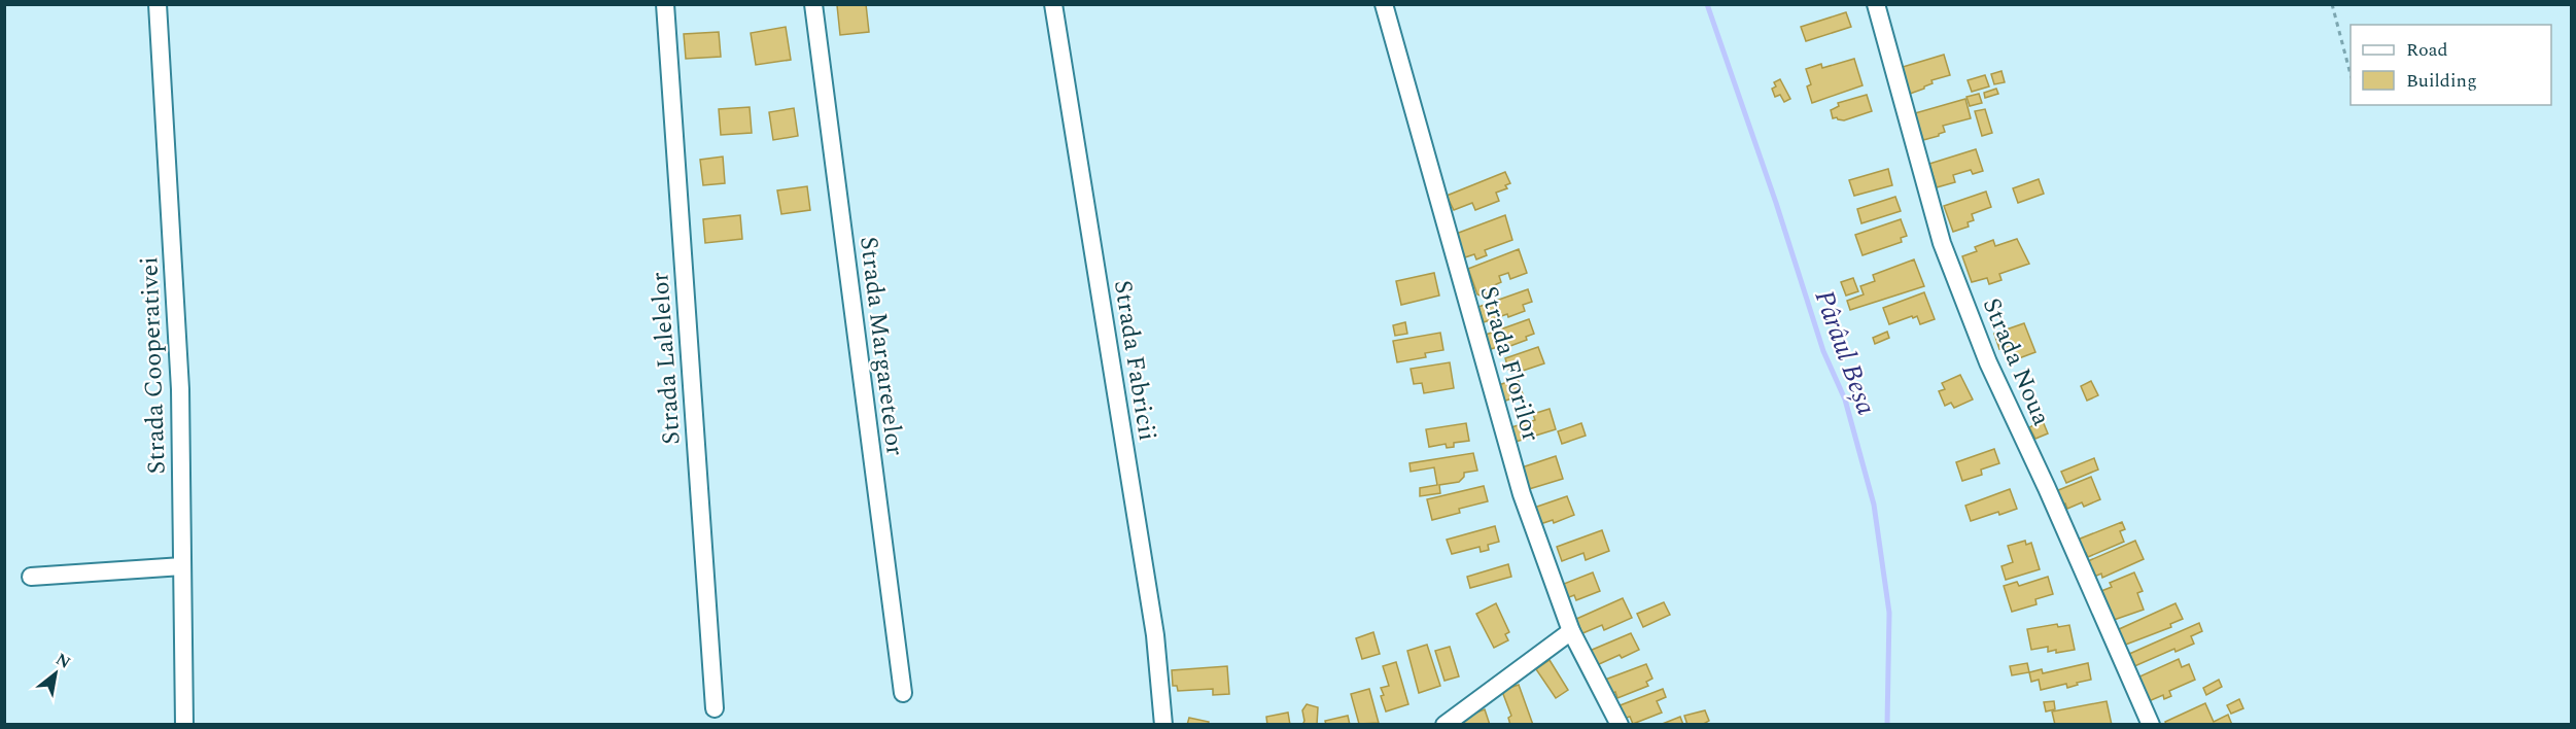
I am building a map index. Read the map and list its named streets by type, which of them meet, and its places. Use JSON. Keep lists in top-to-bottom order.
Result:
{
  "streets": {
    "street": [
      "Strada Margaretelor",
      "Strada Lalelelor",
      "Strada Fabricii",
      "Strada Noua",
      "Strada Florilor",
      "Strada Cooperativei"
    ]
  },
  "water": ["Pârâul Beșa"],
  "legend": ["Road", "Building"],
  "north": "top right"
}
